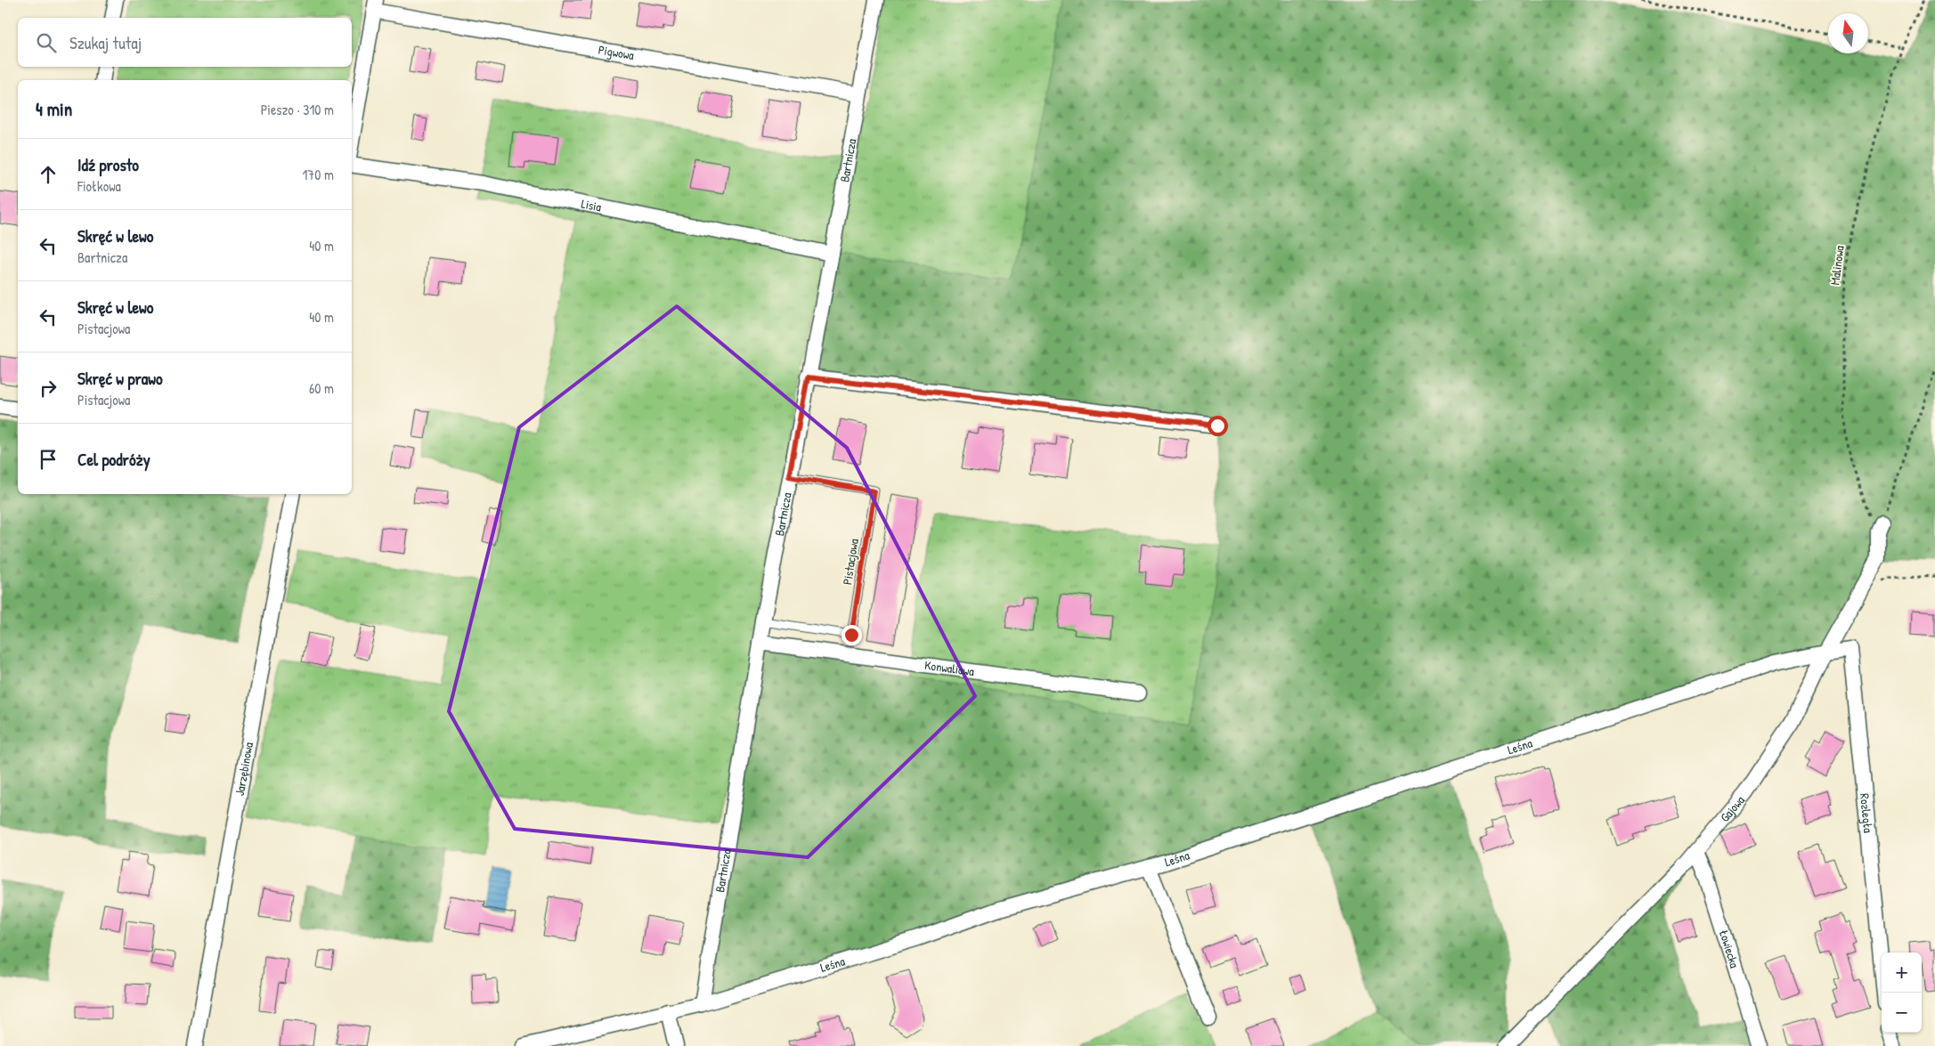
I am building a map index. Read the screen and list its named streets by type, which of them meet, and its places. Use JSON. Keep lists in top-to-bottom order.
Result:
{
  "streets": {
    "street": [
      "Pigwowa",
      "Bartnicza",
      "Lisia",
      "Konwaliowa",
      "Leśna",
      "Jarzębinowa",
      "Gajowa",
      "Rozległa",
      "Łowiecka"
    ],
    "lane": ["Pistacjowa"],
    "path": ["Malinowa"]
  },
  "crossings": [
    ["Pigwowa", "Bartnicza"],
    ["Bartnicza", "Lisia"],
    ["Bartnicza", "Pistacjowa"],
    ["Bartnicza", "Konwaliowa"],
    ["Bartnicza", "Leśna"],
    ["Malinowa", "Gajowa"],
    ["Leśna", "Gajowa"],
    ["Leśna", "Rozległa"],
    ["Gajowa", "Rozległa"],
    ["Gajowa", "Łowiecka"]
  ],
  "north": "top",
  "page": {
    "search": "Szukaj tutaj",
    "heading": ["4 min", "Pieszo · 310 m"],
    "list": [
      ["Idź prosto", "Fiołkowa", "170 m"],
      ["Skręć w lewo", "Bartnicza", "40 m"],
      ["Skręć w lewo", "Pistacjowa", "40 m"],
      ["Skręć w prawo", "Pistacjowa", "60 m"],
      "Cel podróży"
    ],
    "map_buttons": ["+", "−"]
  }
}
